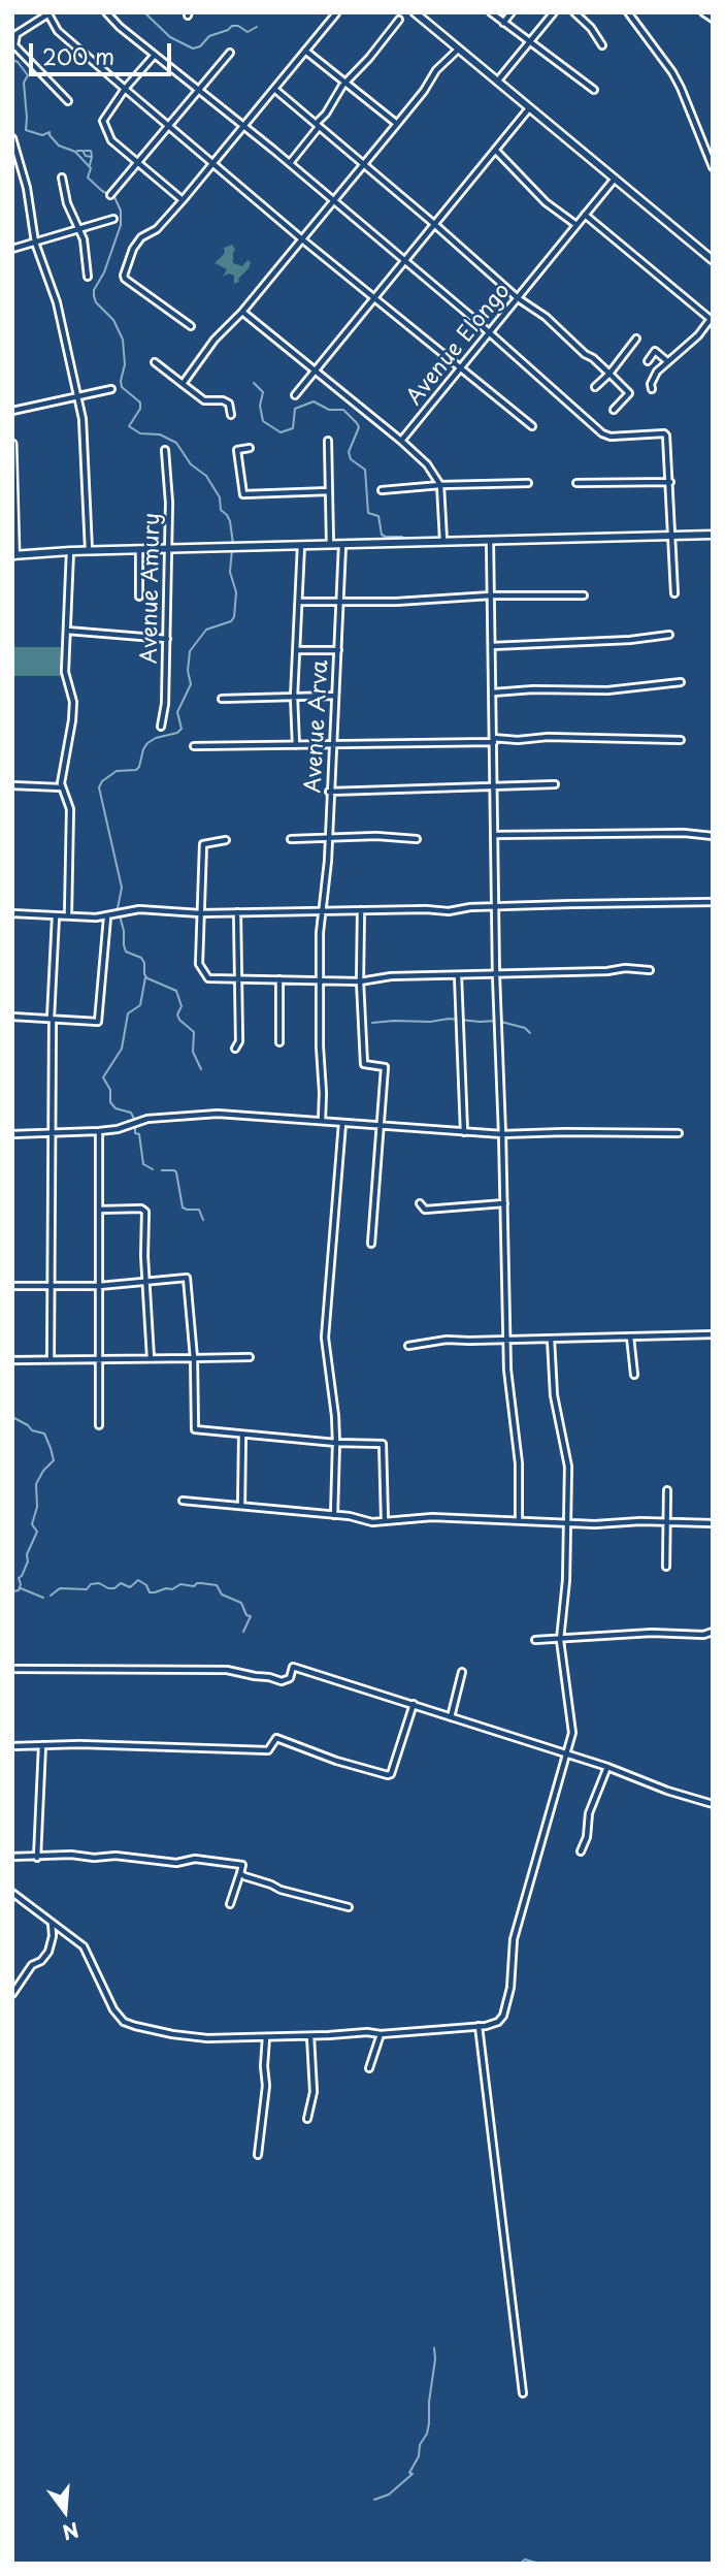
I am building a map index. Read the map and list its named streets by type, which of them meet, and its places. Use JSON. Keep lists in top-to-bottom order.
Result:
{
  "streets": {
    "street": ["Avenue Elongo", "Avenue Amury", "Avenue Arva"]
  },
  "scale_bar": "200 m",
  "north": "bottom"
}
